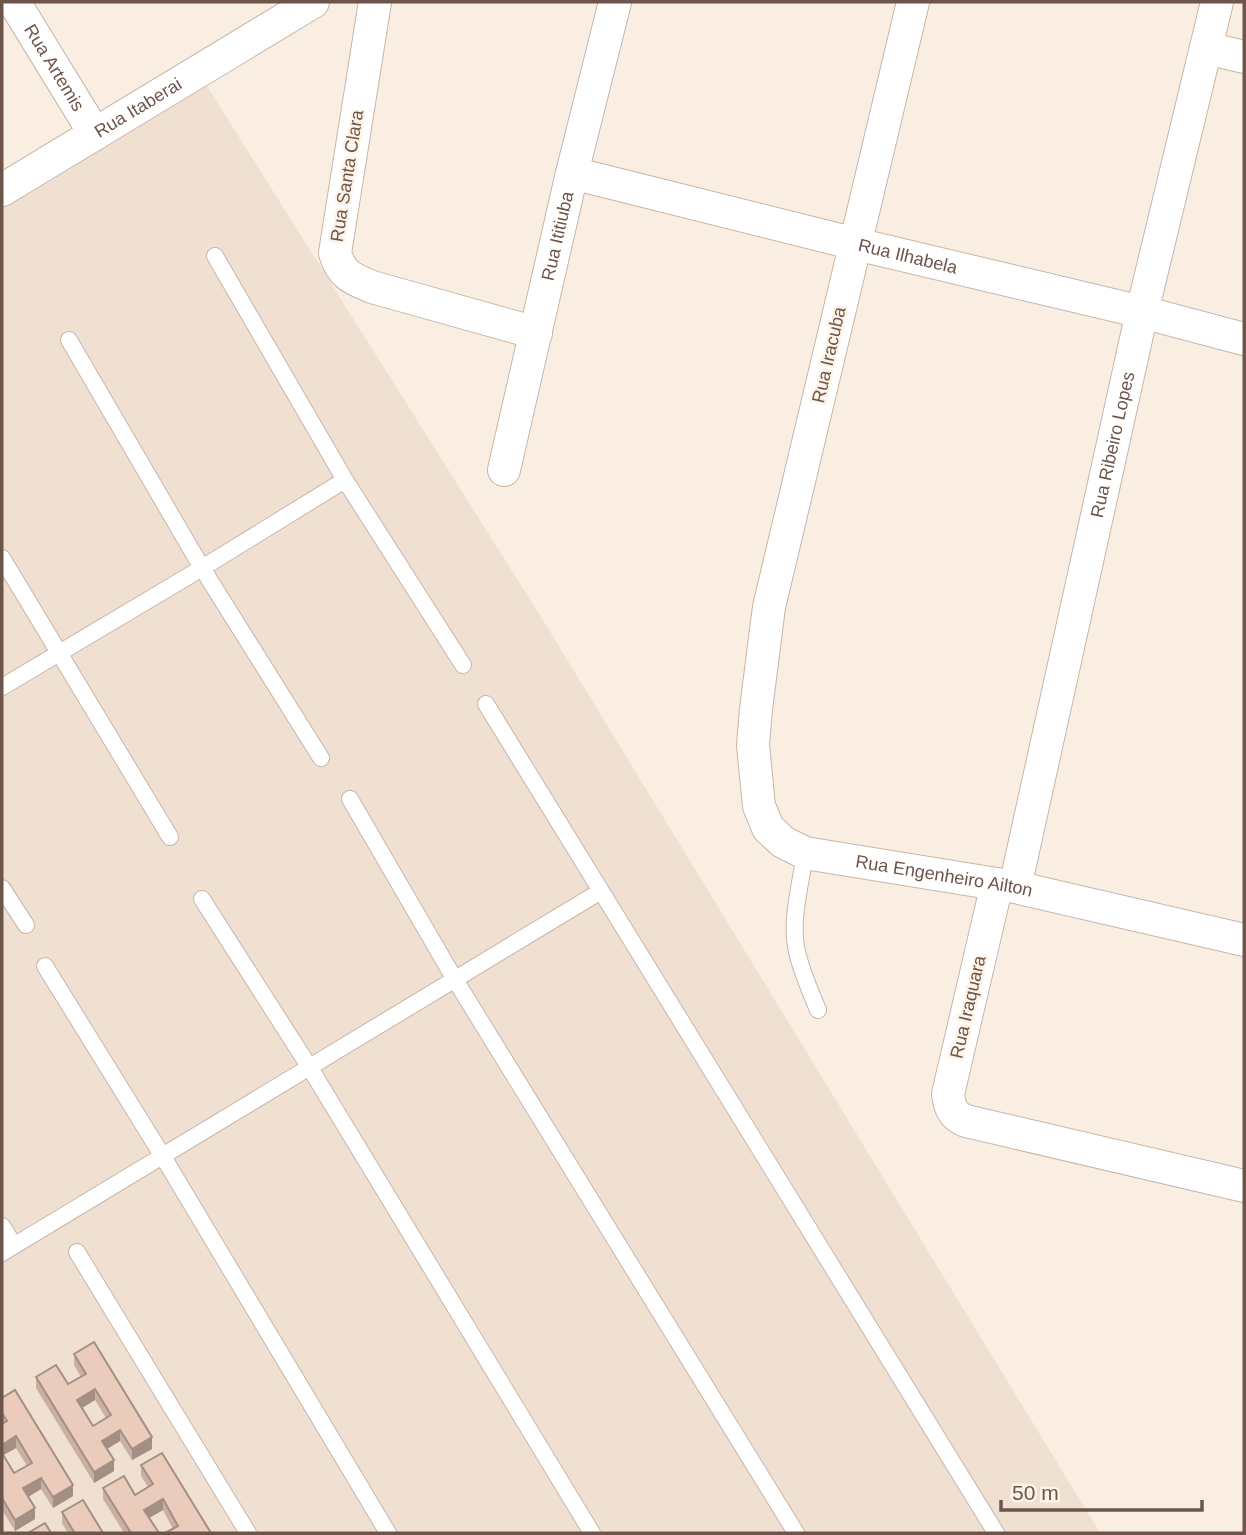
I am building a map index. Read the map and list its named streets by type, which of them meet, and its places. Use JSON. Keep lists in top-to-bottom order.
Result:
{
  "streets": {
    "street": [
      "Rua Artemis",
      "Rua Itaberai",
      "Rua Santa Clara",
      "Rua Ititiuba",
      "Rua Ilhabela",
      "Rua Iracuba",
      "Rua Ribeiro Lopes",
      "Rua Engenheiro Ailton",
      "Rua Iraquara"
    ]
  },
  "crossings": [
    ["Rua Artemis", "Rua Itaberai"],
    ["Rua Santa Clara", "Rua Ititiuba"],
    ["Rua Ititiuba", "Rua Ilhabela"],
    ["Rua Ilhabela", "Rua Iracuba"],
    ["Rua Ilhabela", "Rua Ribeiro Lopes"],
    ["Rua Iracuba", "Rua Engenheiro Ailton"],
    ["Rua Ribeiro Lopes", "Rua Engenheiro Ailton"],
    ["Rua Ribeiro Lopes", "Rua Iraquara"],
    ["Rua Engenheiro Ailton", "Rua Iraquara"]
  ],
  "scale_bar": "50 m"
}
